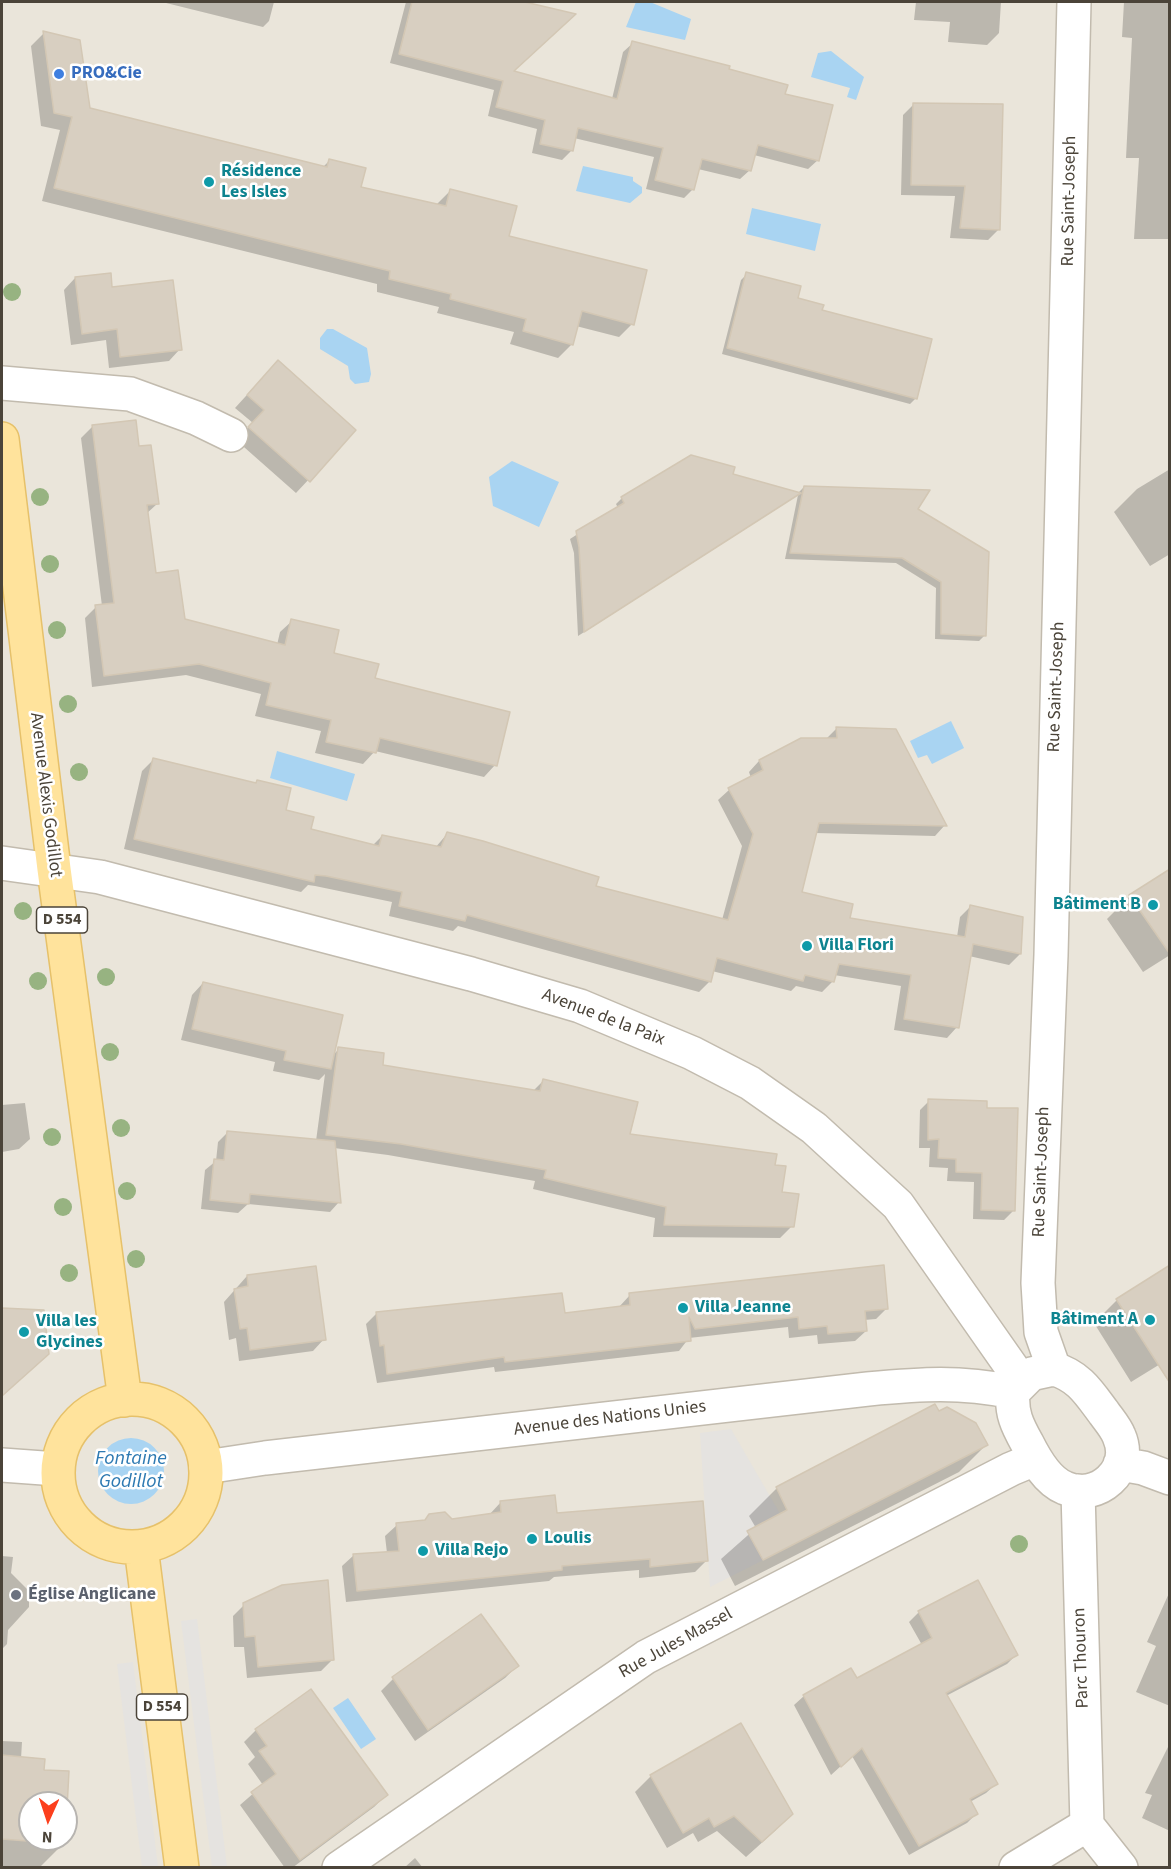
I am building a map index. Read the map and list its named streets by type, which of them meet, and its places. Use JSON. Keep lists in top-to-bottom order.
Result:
{
  "streets": {
    "main road": ["Avenue Alexis Godillot", "D 554"],
    "street": [
      "Rue Saint-Joseph",
      "Avenue de la Paix",
      "Avenue des Nations Unies",
      "Rue Jules Massel",
      "Parc Thouron"
    ]
  },
  "crossings": [
    ["Rue Saint-Joseph", "Avenue de la Paix"],
    ["Rue Saint-Joseph", "Avenue des Nations Unies"],
    ["Rue Saint-Joseph", "Rue Jules Massel"],
    ["Rue Saint-Joseph", "Parc Thouron"],
    ["Avenue Alexis Godillot", "D 554"],
    ["Avenue Alexis Godillot", "Avenue de la Paix"],
    ["Avenue Alexis Godillot", "Avenue des Nations Unies"],
    ["D 554", "Avenue des Nations Unies"],
    ["Avenue de la Paix", "Avenue des Nations Unies"],
    ["Avenue de la Paix", "Rue Jules Massel"],
    ["Avenue de la Paix", "Parc Thouron"],
    ["Avenue des Nations Unies", "Rue Jules Massel"],
    ["Avenue des Nations Unies", "Parc Thouron"],
    ["Rue Jules Massel", "Parc Thouron"]
  ],
  "water": ["Fontaine Godillot"],
  "places": [
    "PRO&Cie",
    "Résidence Les Isles",
    "Bâtiment B",
    "Villa Flori",
    "Villa Jeanne",
    "Bâtiment A",
    "Villa les Glycines",
    "Loulis",
    "Villa Rejo",
    "Église Anglicane"
  ],
  "north": "bottom"
}
